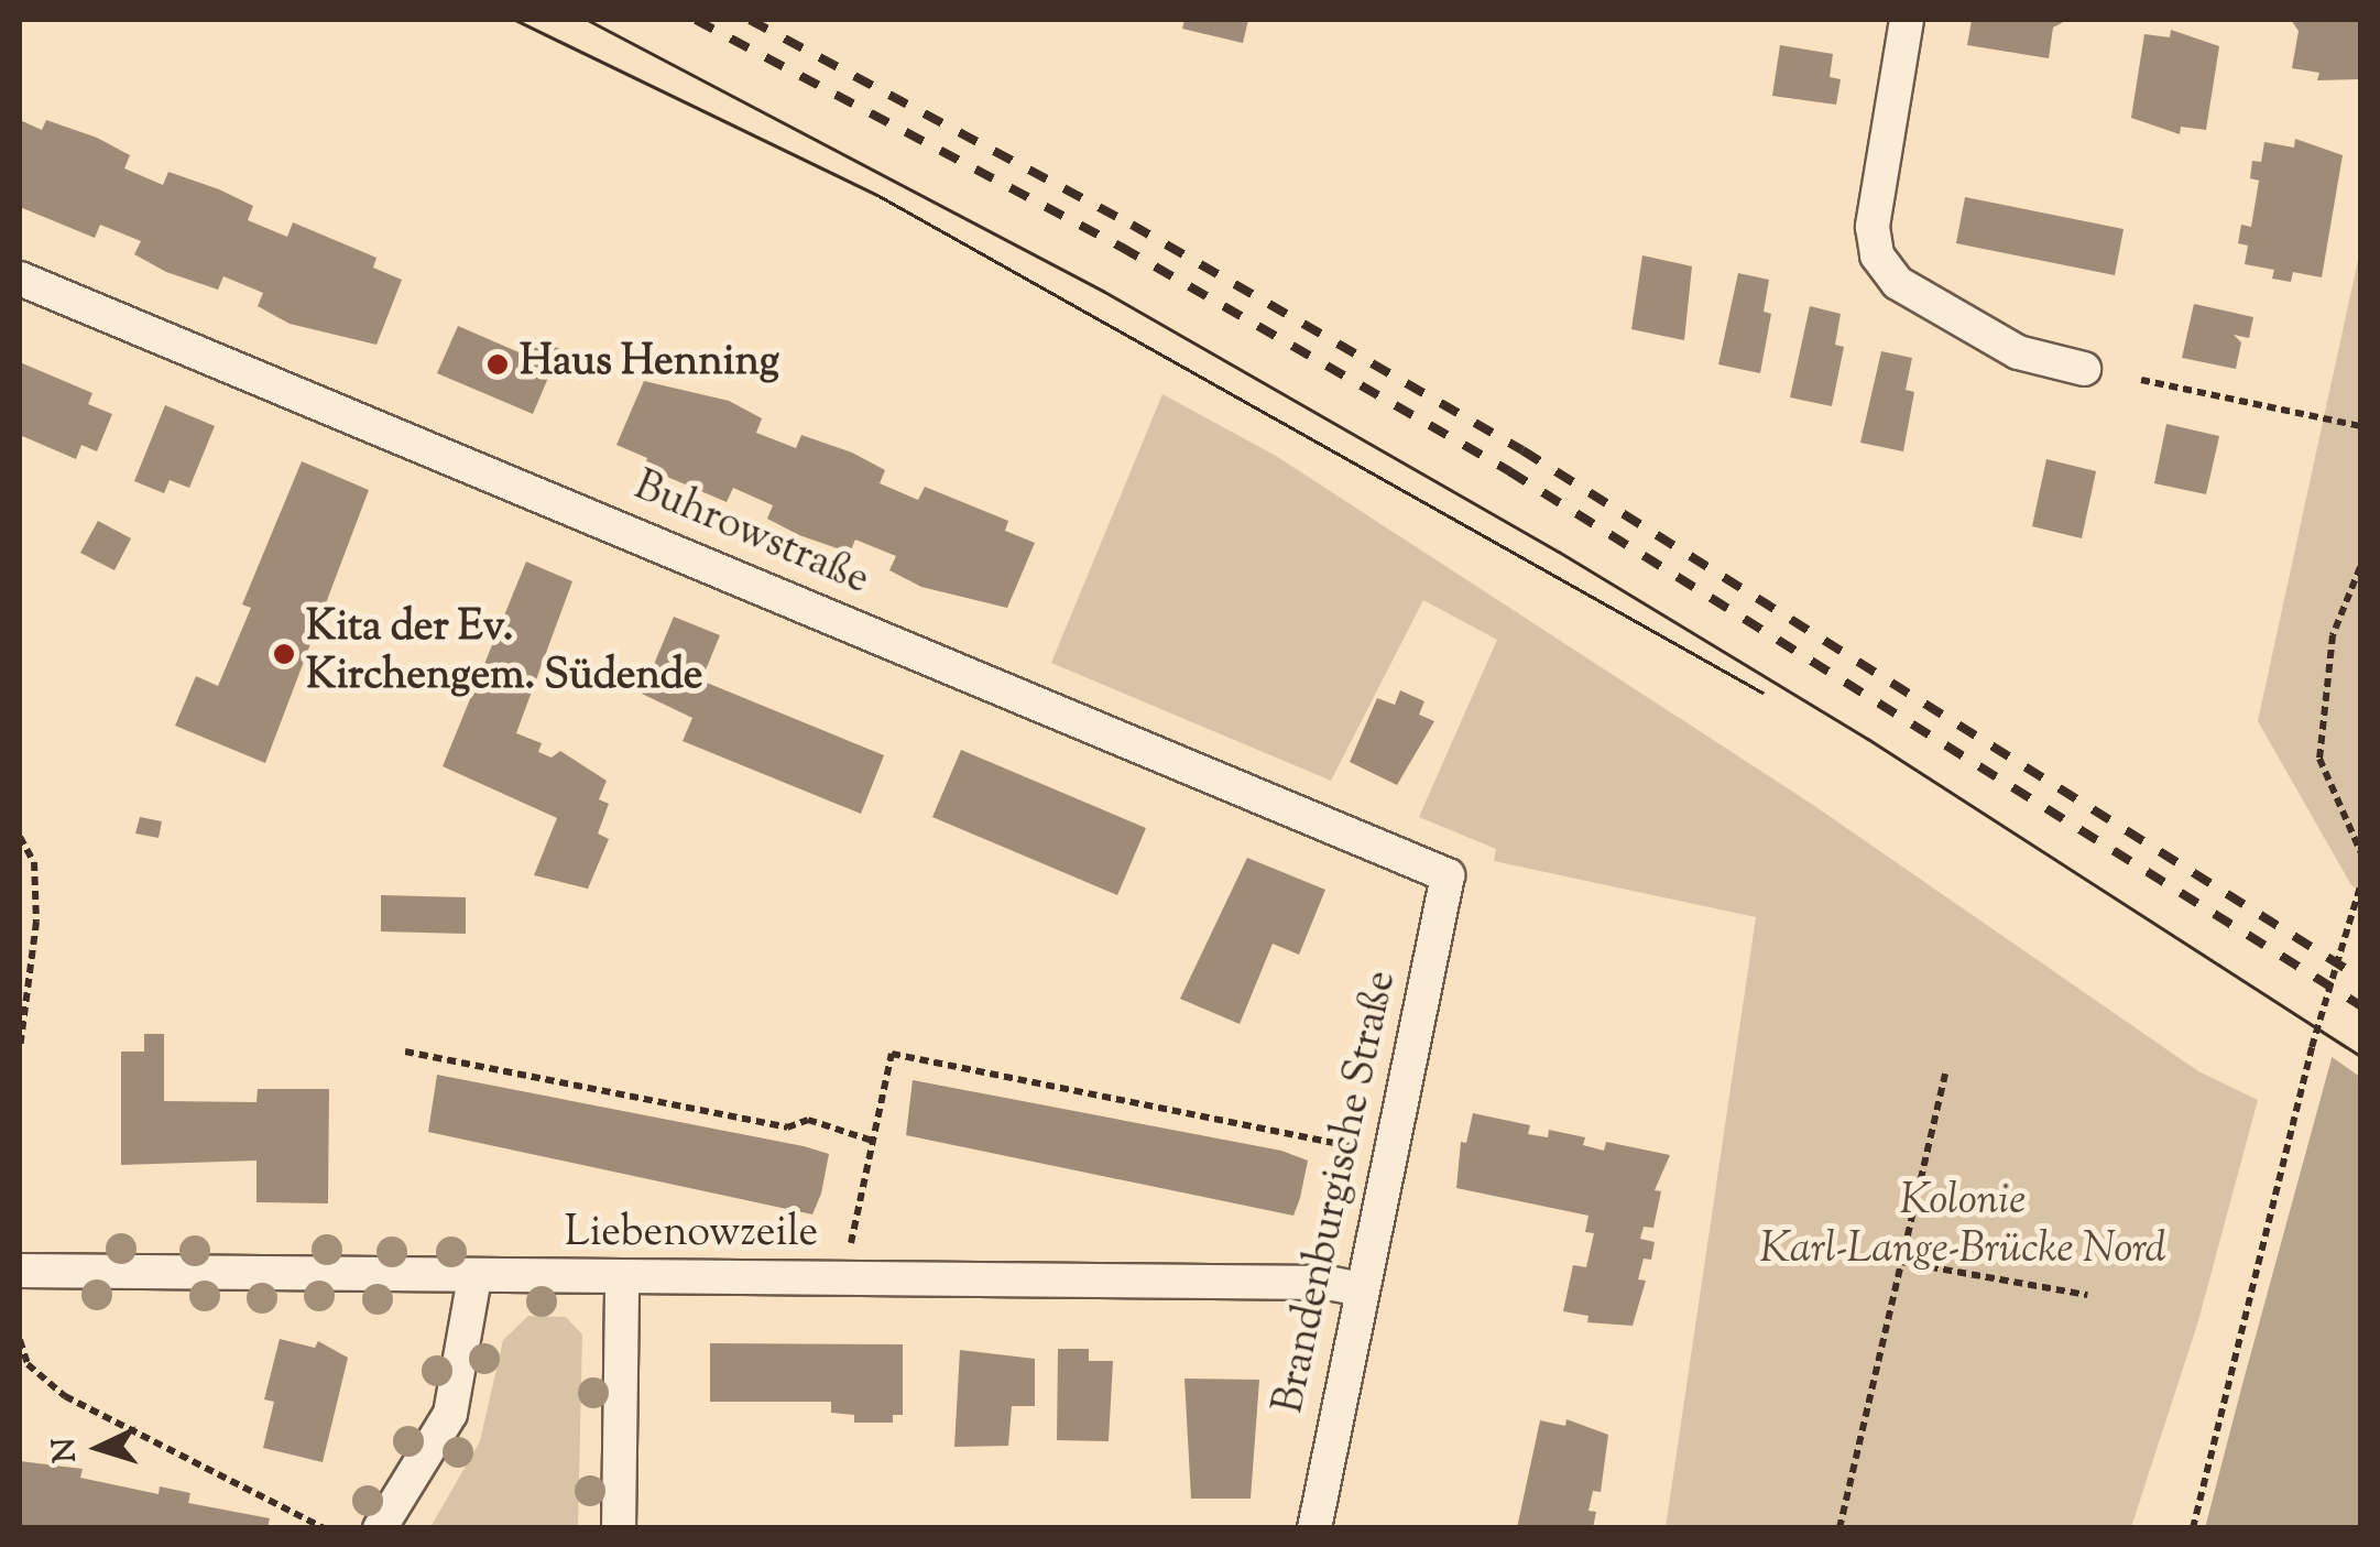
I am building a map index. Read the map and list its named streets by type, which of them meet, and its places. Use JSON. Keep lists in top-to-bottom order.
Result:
{
  "streets": {
    "street": ["Buhrowstraße", "Brandenburgische Straße", "Liebenowzeile"]
  },
  "crossings": [
    ["Buhrowstraße", "Brandenburgische Straße"],
    ["Brandenburgische Straße", "Liebenowzeile"]
  ],
  "parks": ["Kolonie Karl-Lange-Brücke Nord"],
  "places": ["Haus Henning", "Kita der Ev. Kirchengem. Südende"],
  "north": "left"
}
